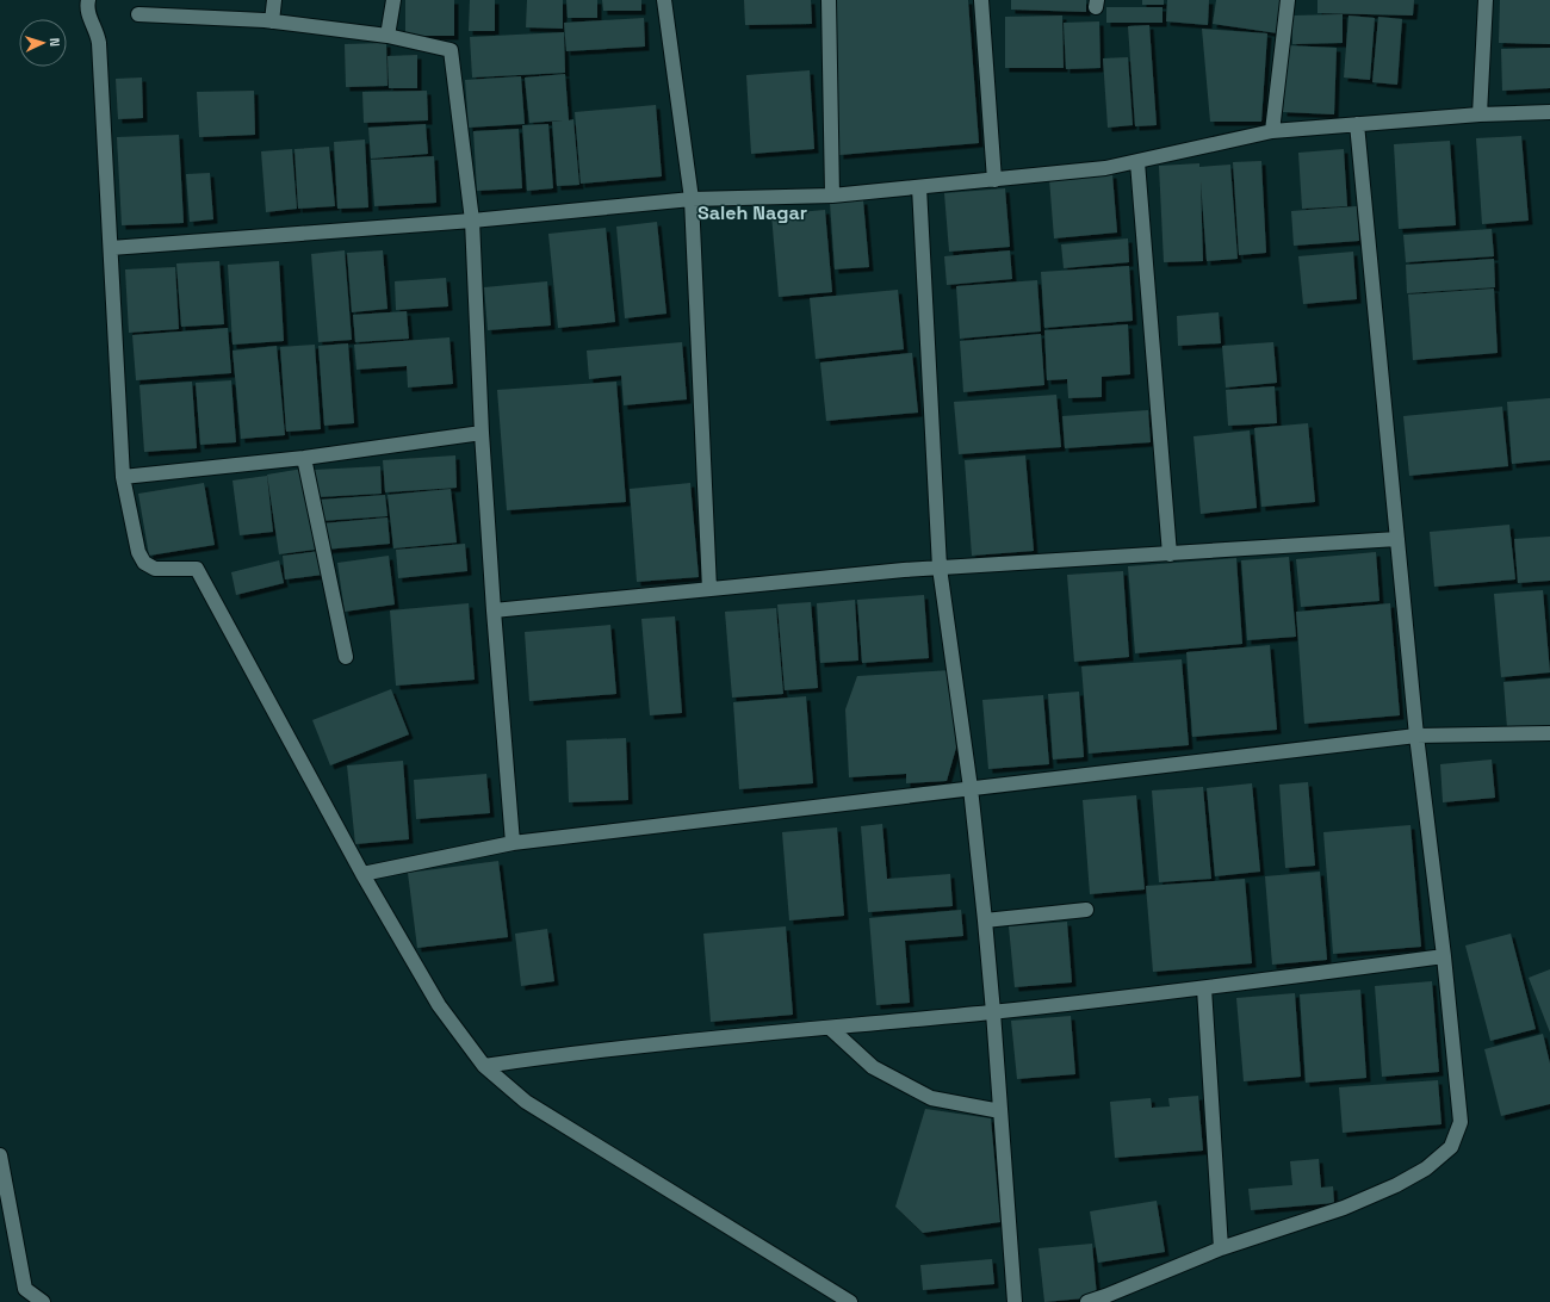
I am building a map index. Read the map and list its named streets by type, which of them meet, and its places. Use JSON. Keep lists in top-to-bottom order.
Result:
{
  "districts": ["Saleh Nagar"],
  "north": "right"
}
